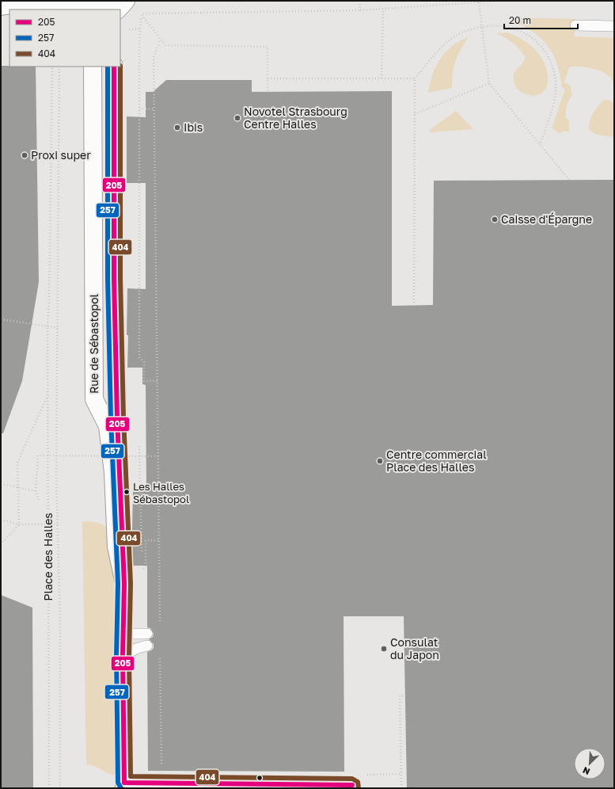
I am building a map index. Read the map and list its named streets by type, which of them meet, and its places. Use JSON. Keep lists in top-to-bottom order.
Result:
{
  "streets": {
    "street": ["Rue de Sébastopol"],
    "path": ["Place des Halles"]
  },
  "places": [
    "Novotel Strasbourg Centre Halles",
    "Ibis",
    "Proxi super",
    "Caisse d'Épargne",
    "Centre commercial Place des Halles",
    "Les Halles Sébastopol",
    "Consulat du Japon"
  ],
  "lines": ["transit line 404", "transit line 205", "transit line 257"],
  "legend": ["205", "257", "404"],
  "scale_bar": "20 m",
  "north": "bottom left"
}
